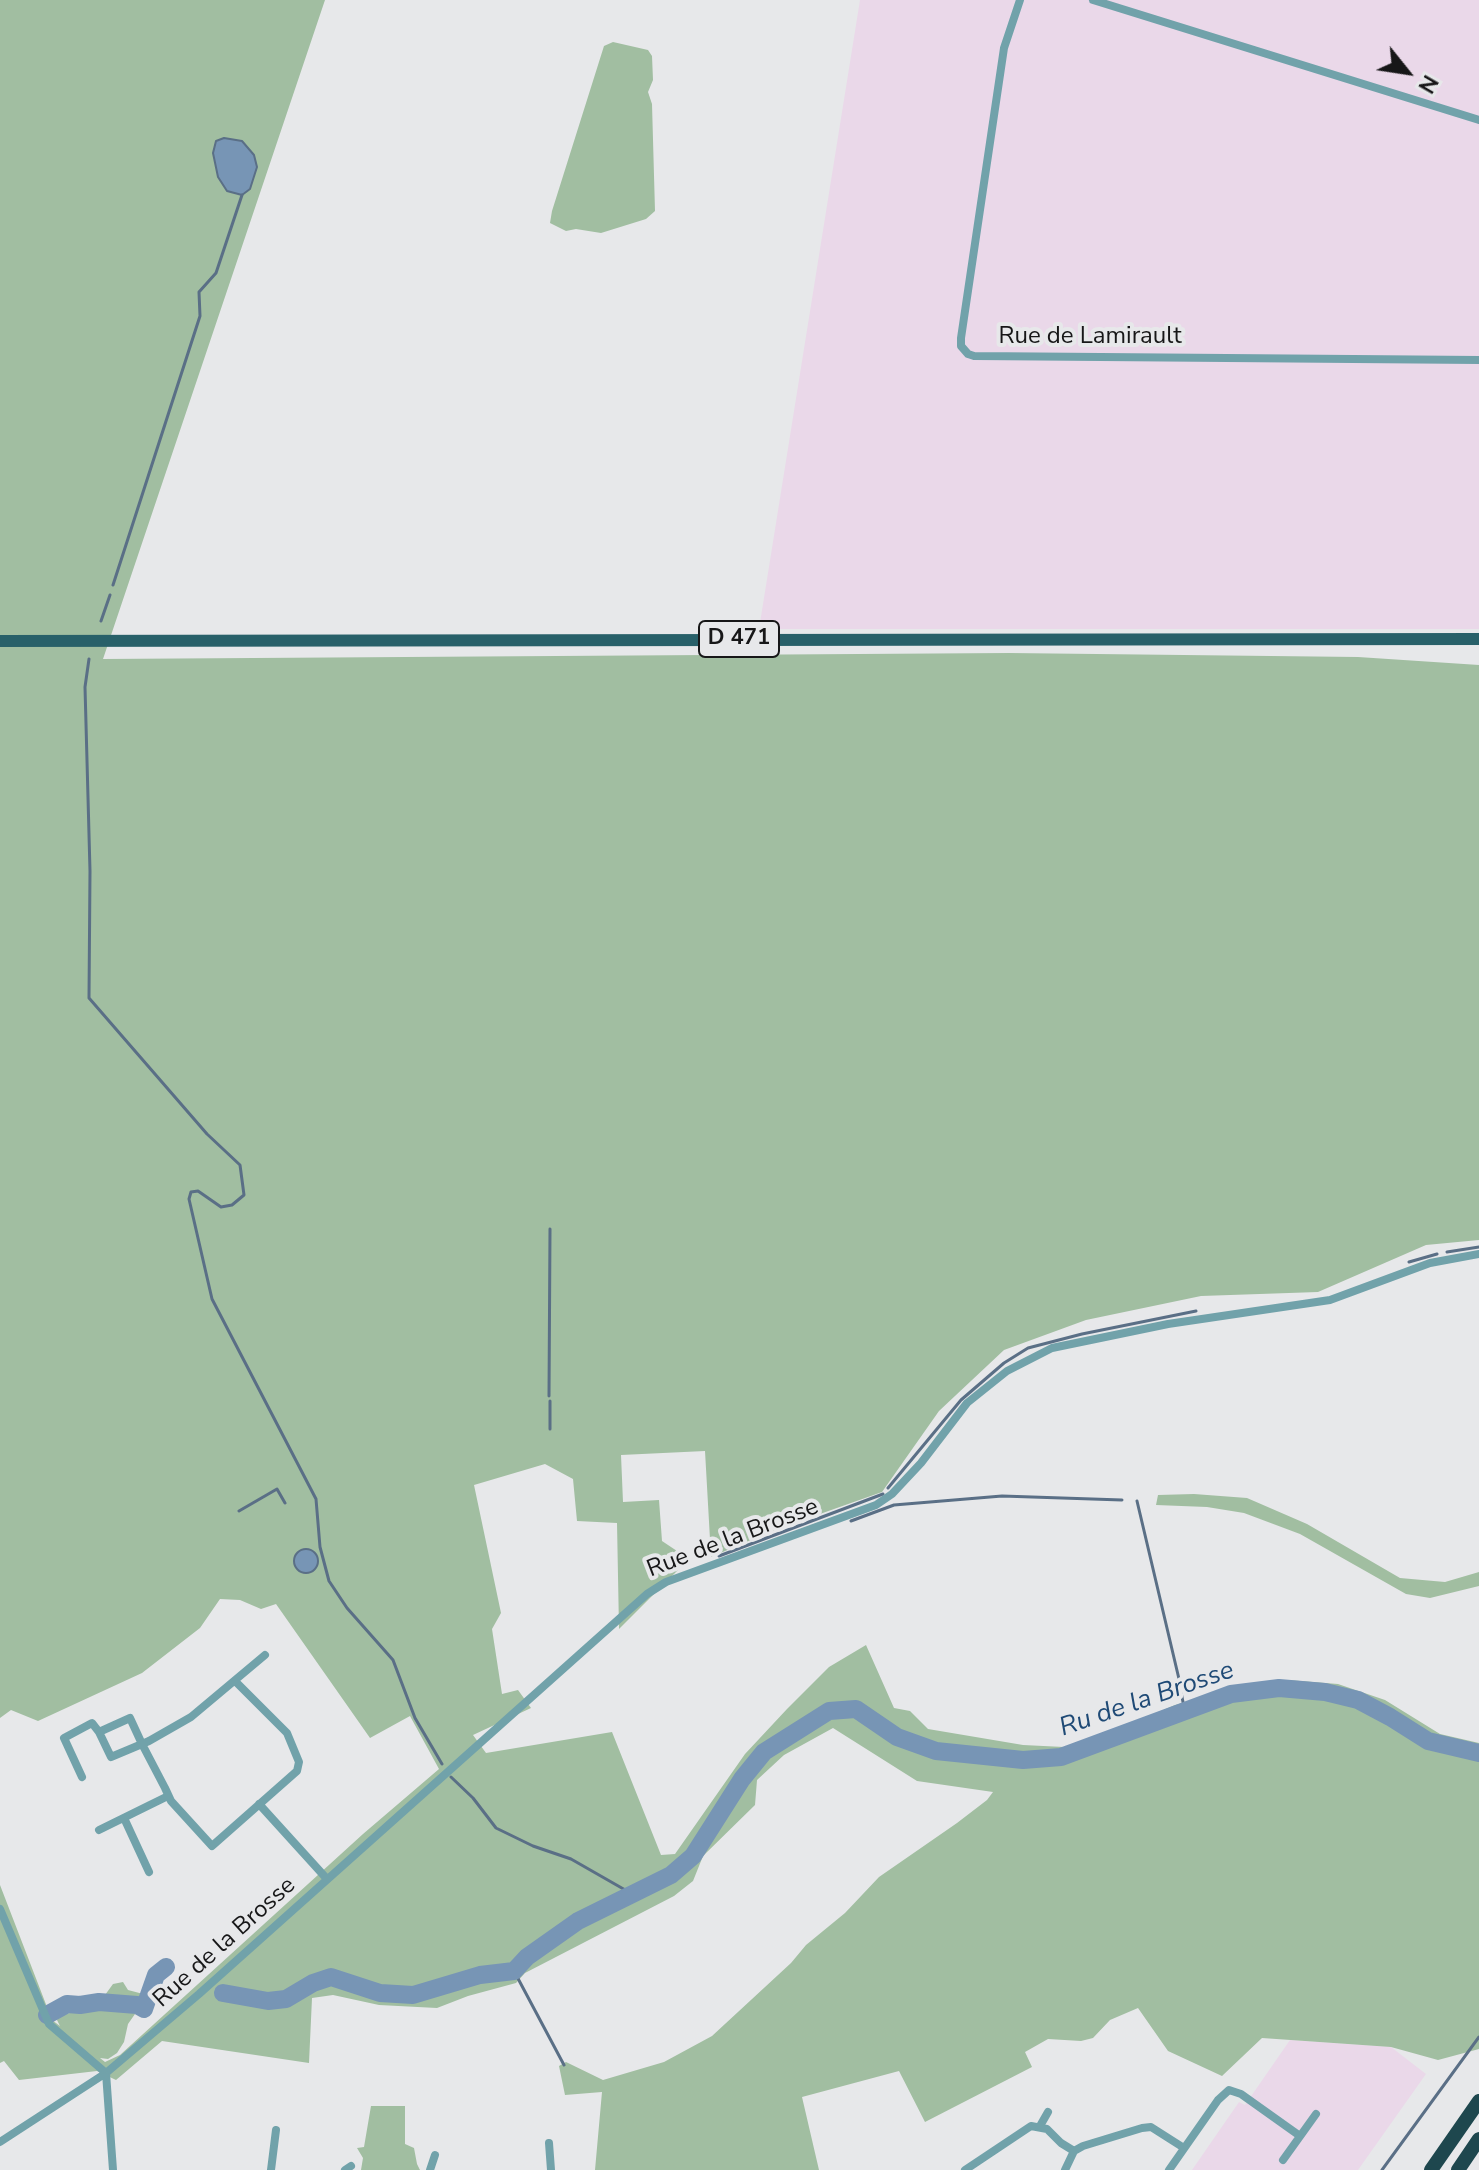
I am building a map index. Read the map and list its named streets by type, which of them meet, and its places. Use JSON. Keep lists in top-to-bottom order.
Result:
{
  "streets": {
    "main road": ["D 471"],
    "street": ["Rue de Lamirault", "Rue de la Brosse"]
  },
  "water": ["Ru de la Brosse"],
  "north": "bottom right"
}
